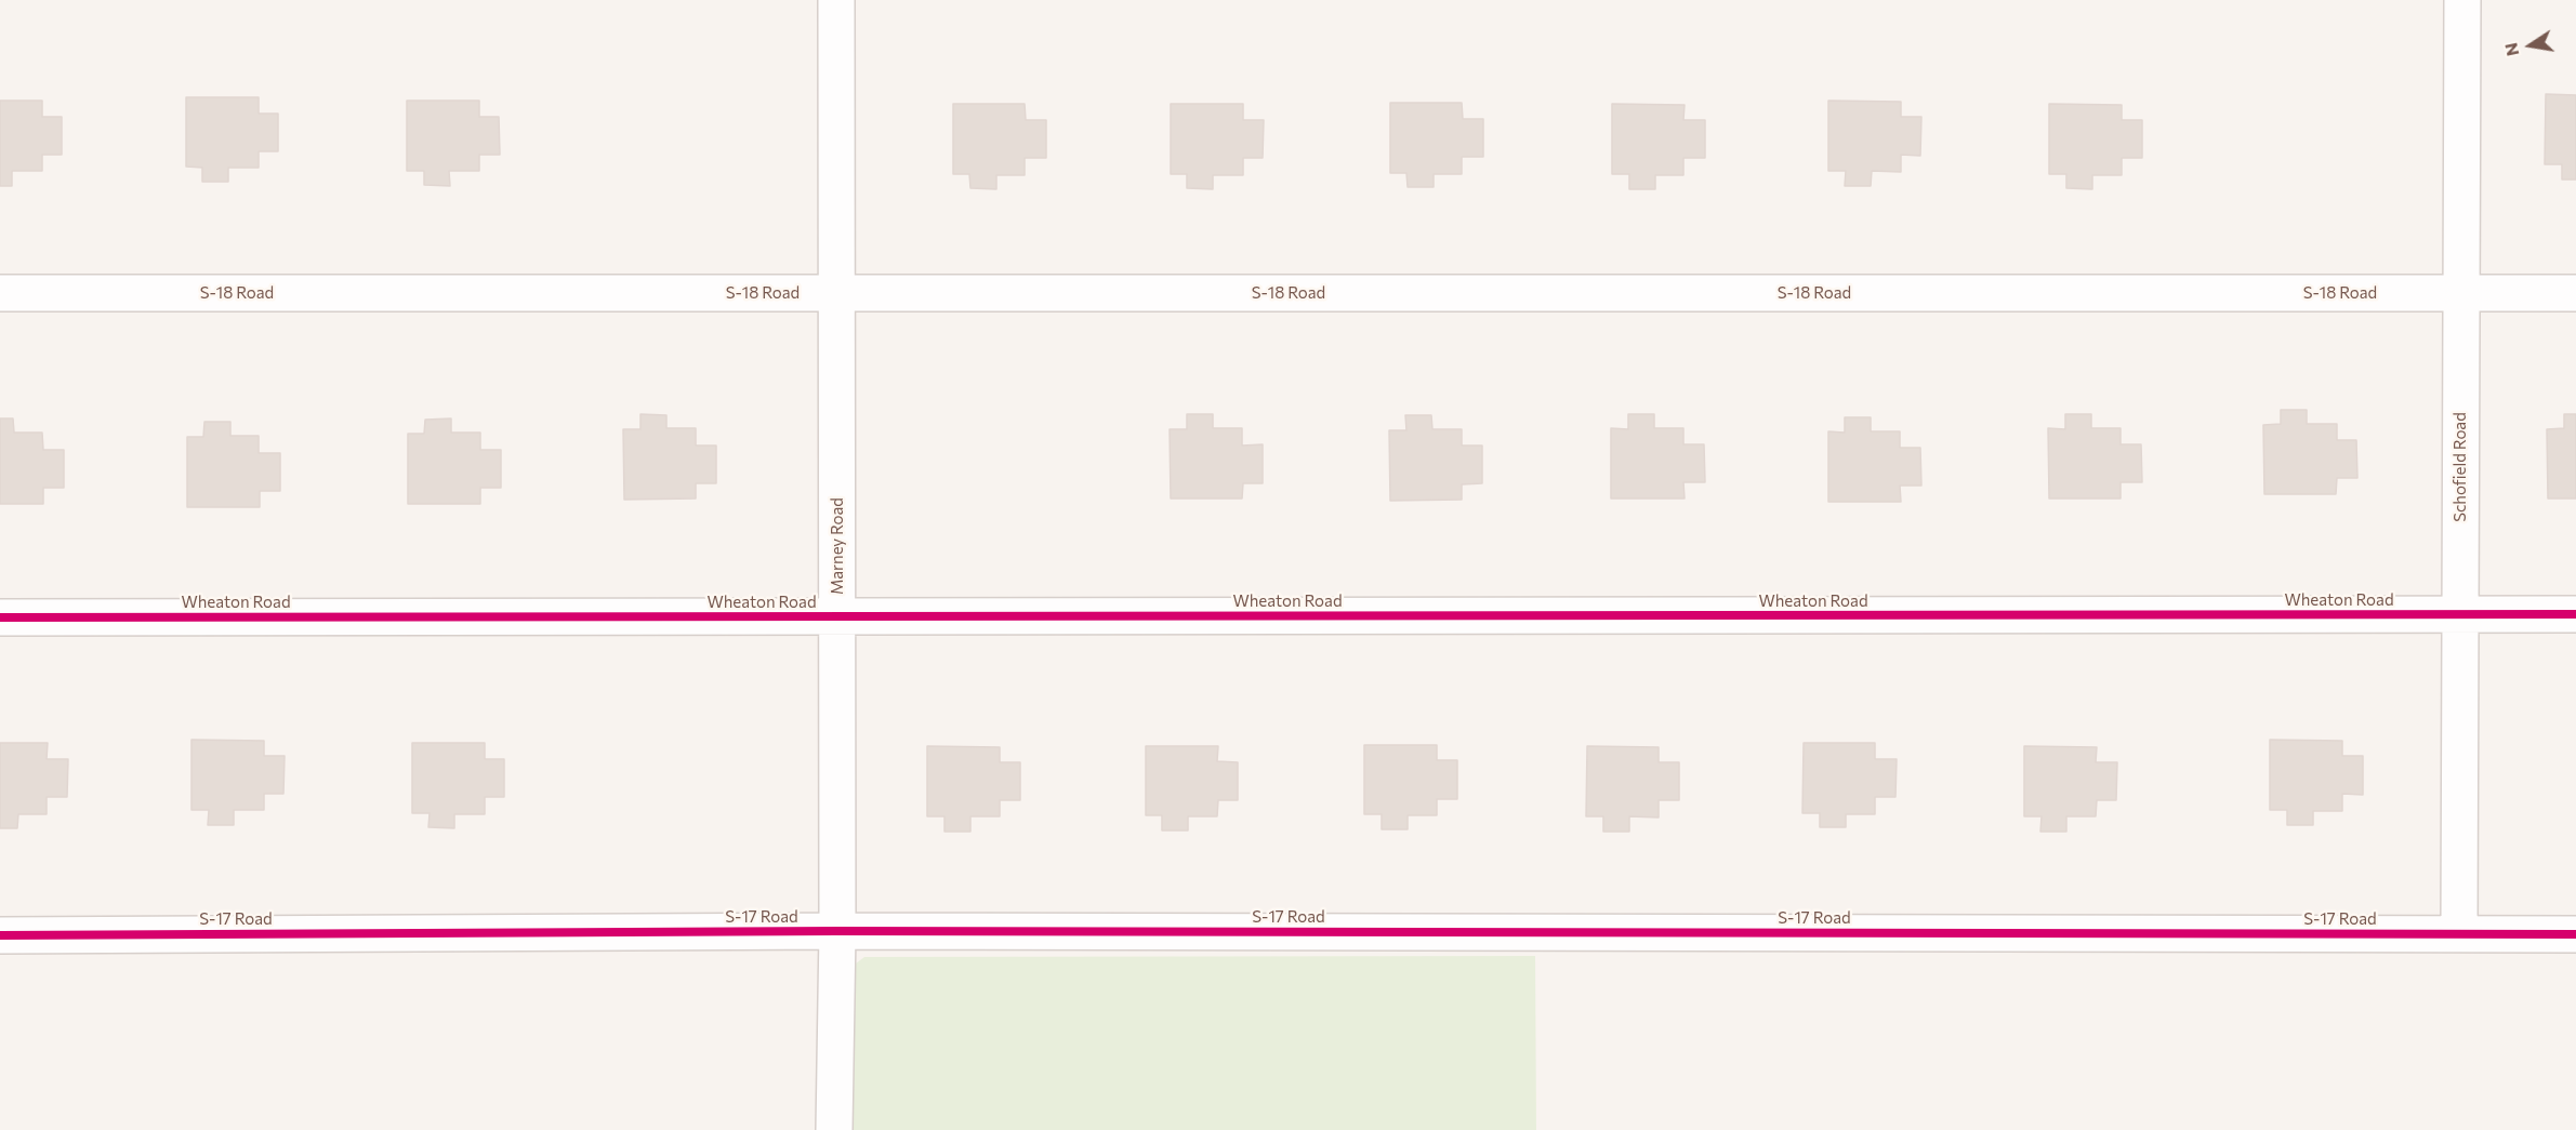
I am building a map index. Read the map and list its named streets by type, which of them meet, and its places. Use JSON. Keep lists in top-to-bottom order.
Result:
{
  "streets": {
    "street": [
      "S-18 Road",
      "Schofield Road",
      "Marney Road",
      "Wheaton Road",
      "S-17 Road"
    ]
  },
  "crossings": [
    ["S-18 Road", "Schofield Road"],
    ["S-18 Road", "Marney Road"],
    ["Schofield Road", "Wheaton Road"],
    ["Schofield Road", "S-17 Road"],
    ["Marney Road", "Wheaton Road"],
    ["Marney Road", "S-17 Road"]
  ],
  "north": "left"
}
